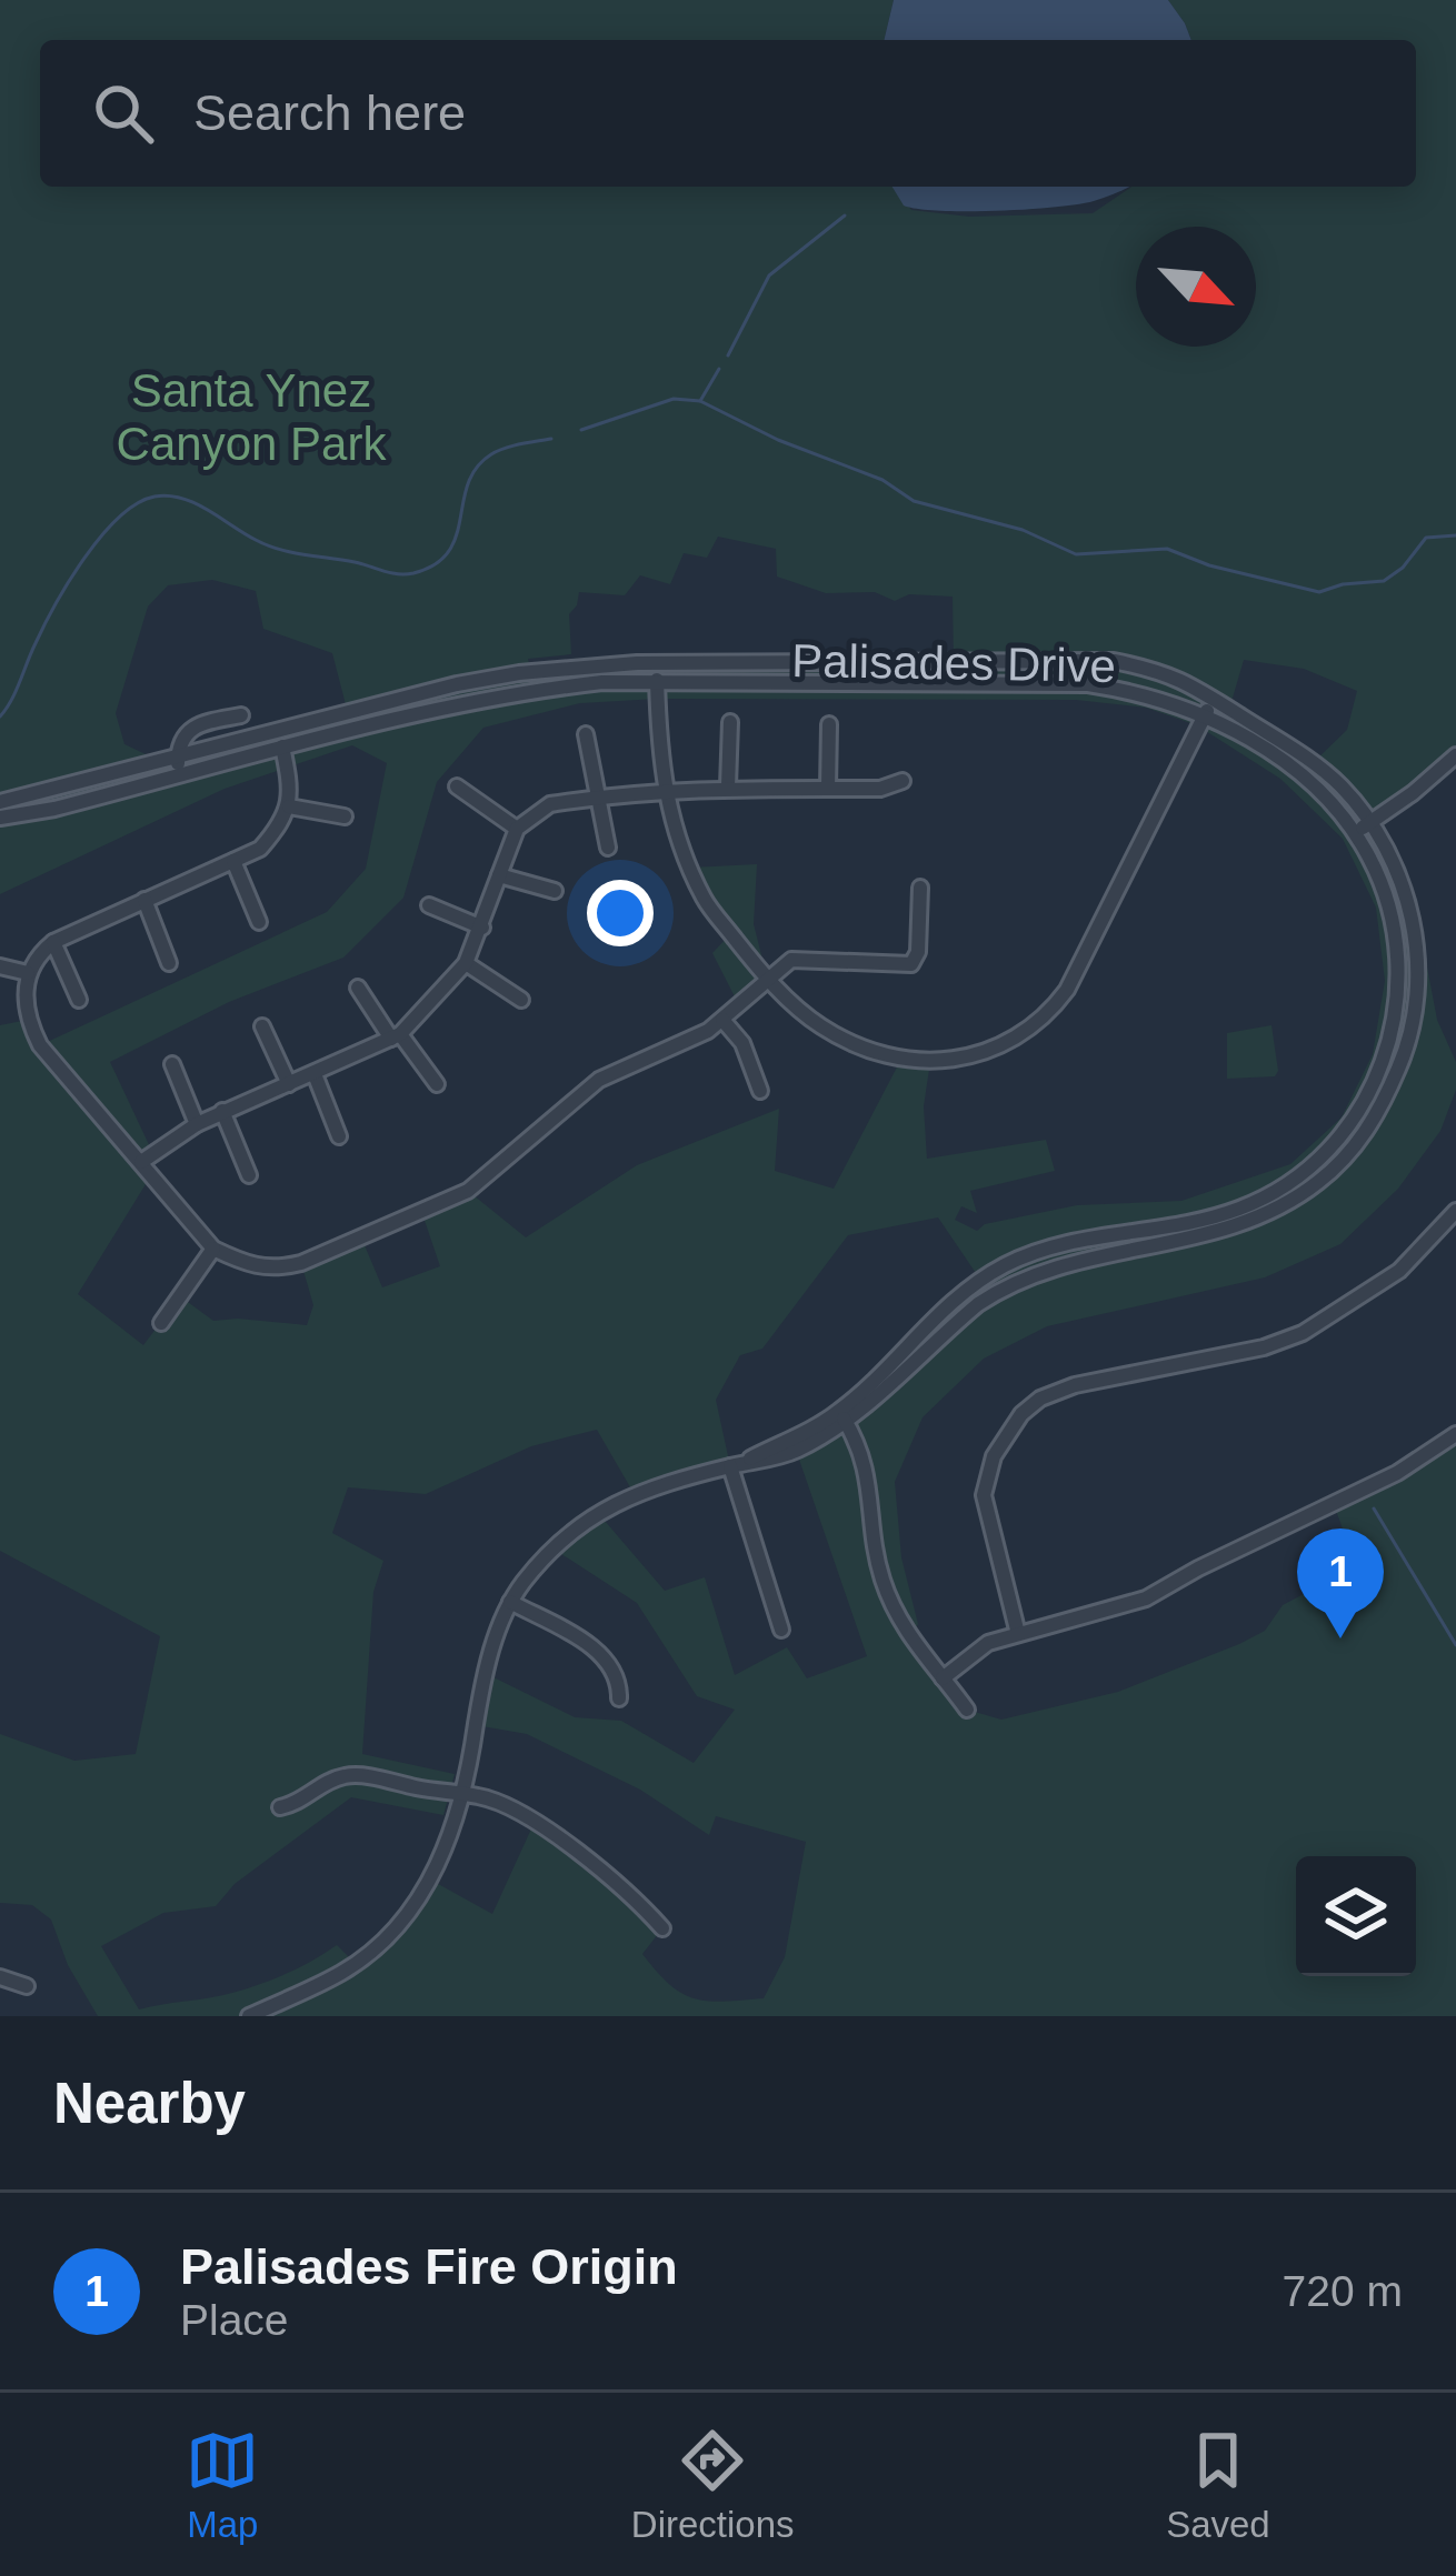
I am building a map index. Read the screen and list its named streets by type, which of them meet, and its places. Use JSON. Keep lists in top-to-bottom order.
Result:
{
  "streets": {
    "street": ["Palisades Drive"]
  },
  "parks": ["Santa Ynez Canyon Park"],
  "north": "bottom right",
  "page": {
    "search": "Search here",
    "pins": "1",
    "heading": "Nearby",
    "list": [
      {
        "mark": "1",
        "name": "Palisades Fire Origin",
        "note": "Place",
        "value": "720 m"
      }
    ],
    "nav": ["Map", "Directions", "Saved"]
  }
}
